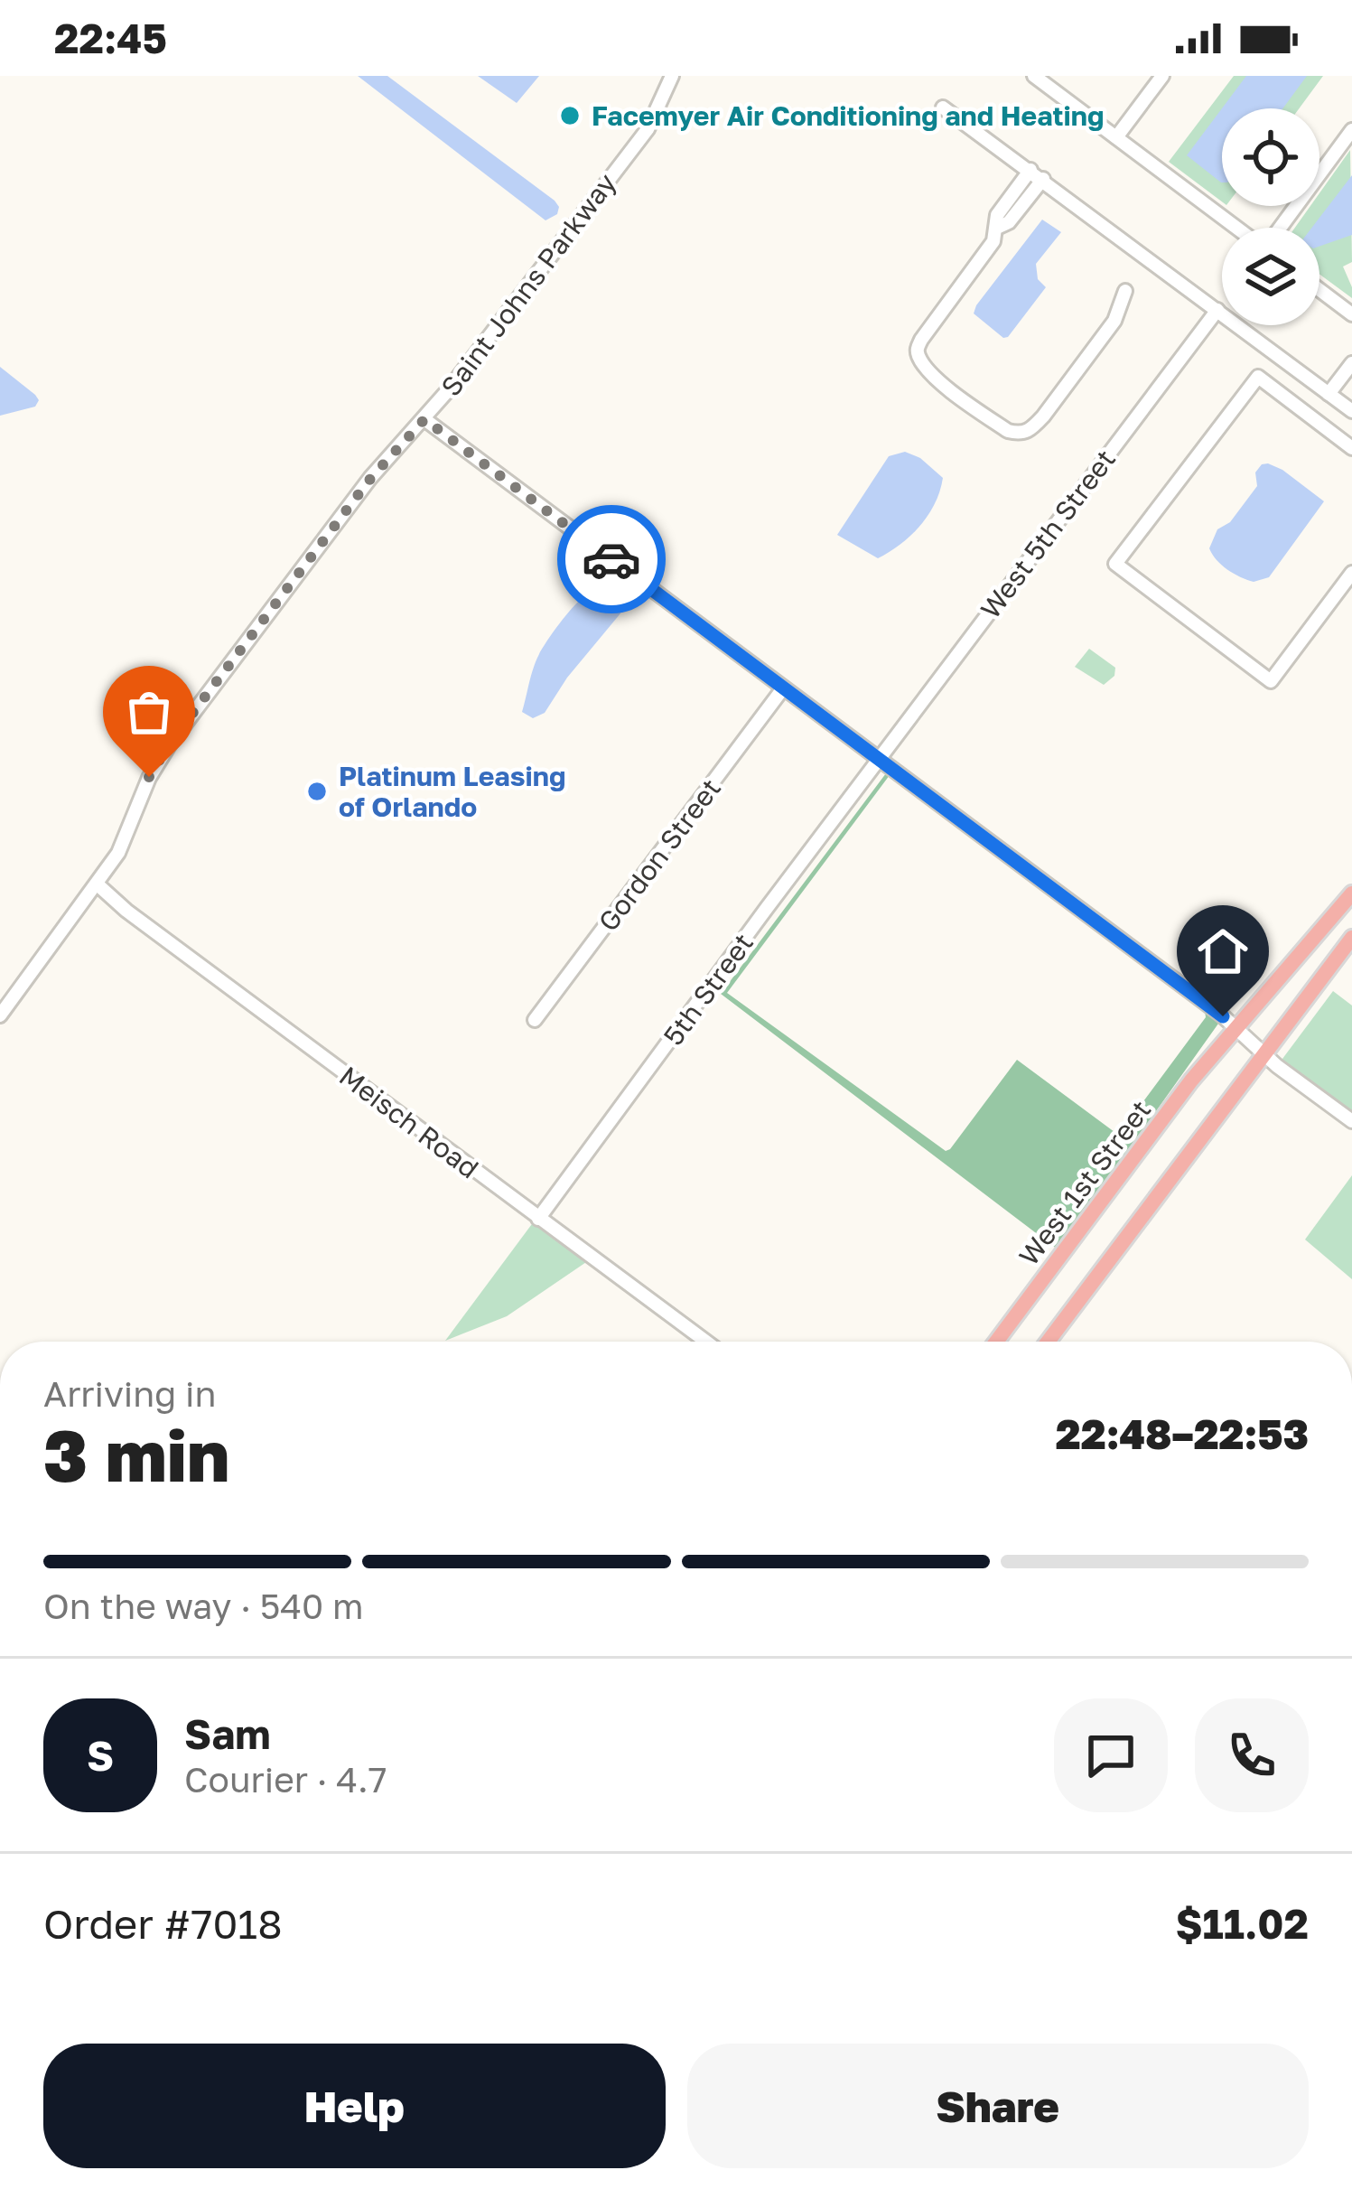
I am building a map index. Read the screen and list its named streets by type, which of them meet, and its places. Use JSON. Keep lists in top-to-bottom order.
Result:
{
  "streets": {
    "main road": ["West 1st Street"],
    "street": [
      "Saint Johns Parkway",
      "West 5th Street",
      "Gordon Street",
      "5th Street",
      "Meisch Road"
    ]
  },
  "crossings": [
    ["Saint Johns Parkway", "Meisch Road"],
    ["West 5th Street", "5th Street"],
    ["5th Street", "Meisch Road"]
  ],
  "places": ["Facemyer Air Conditioning and Heating", "Platinum Leasing of Orlando"],
  "page": {
    "status": "22:45",
    "heading": ["3 min", "Arriving in", "22:48–22:53"],
    "panel": [
      "Sam",
      "Courier · 4.7",
      "Order #7018",
      "$11.02"
    ],
    "bar": "On the way · 540 m",
    "round": "S",
    "buttons": ["Help", "Share"]
  }
}
